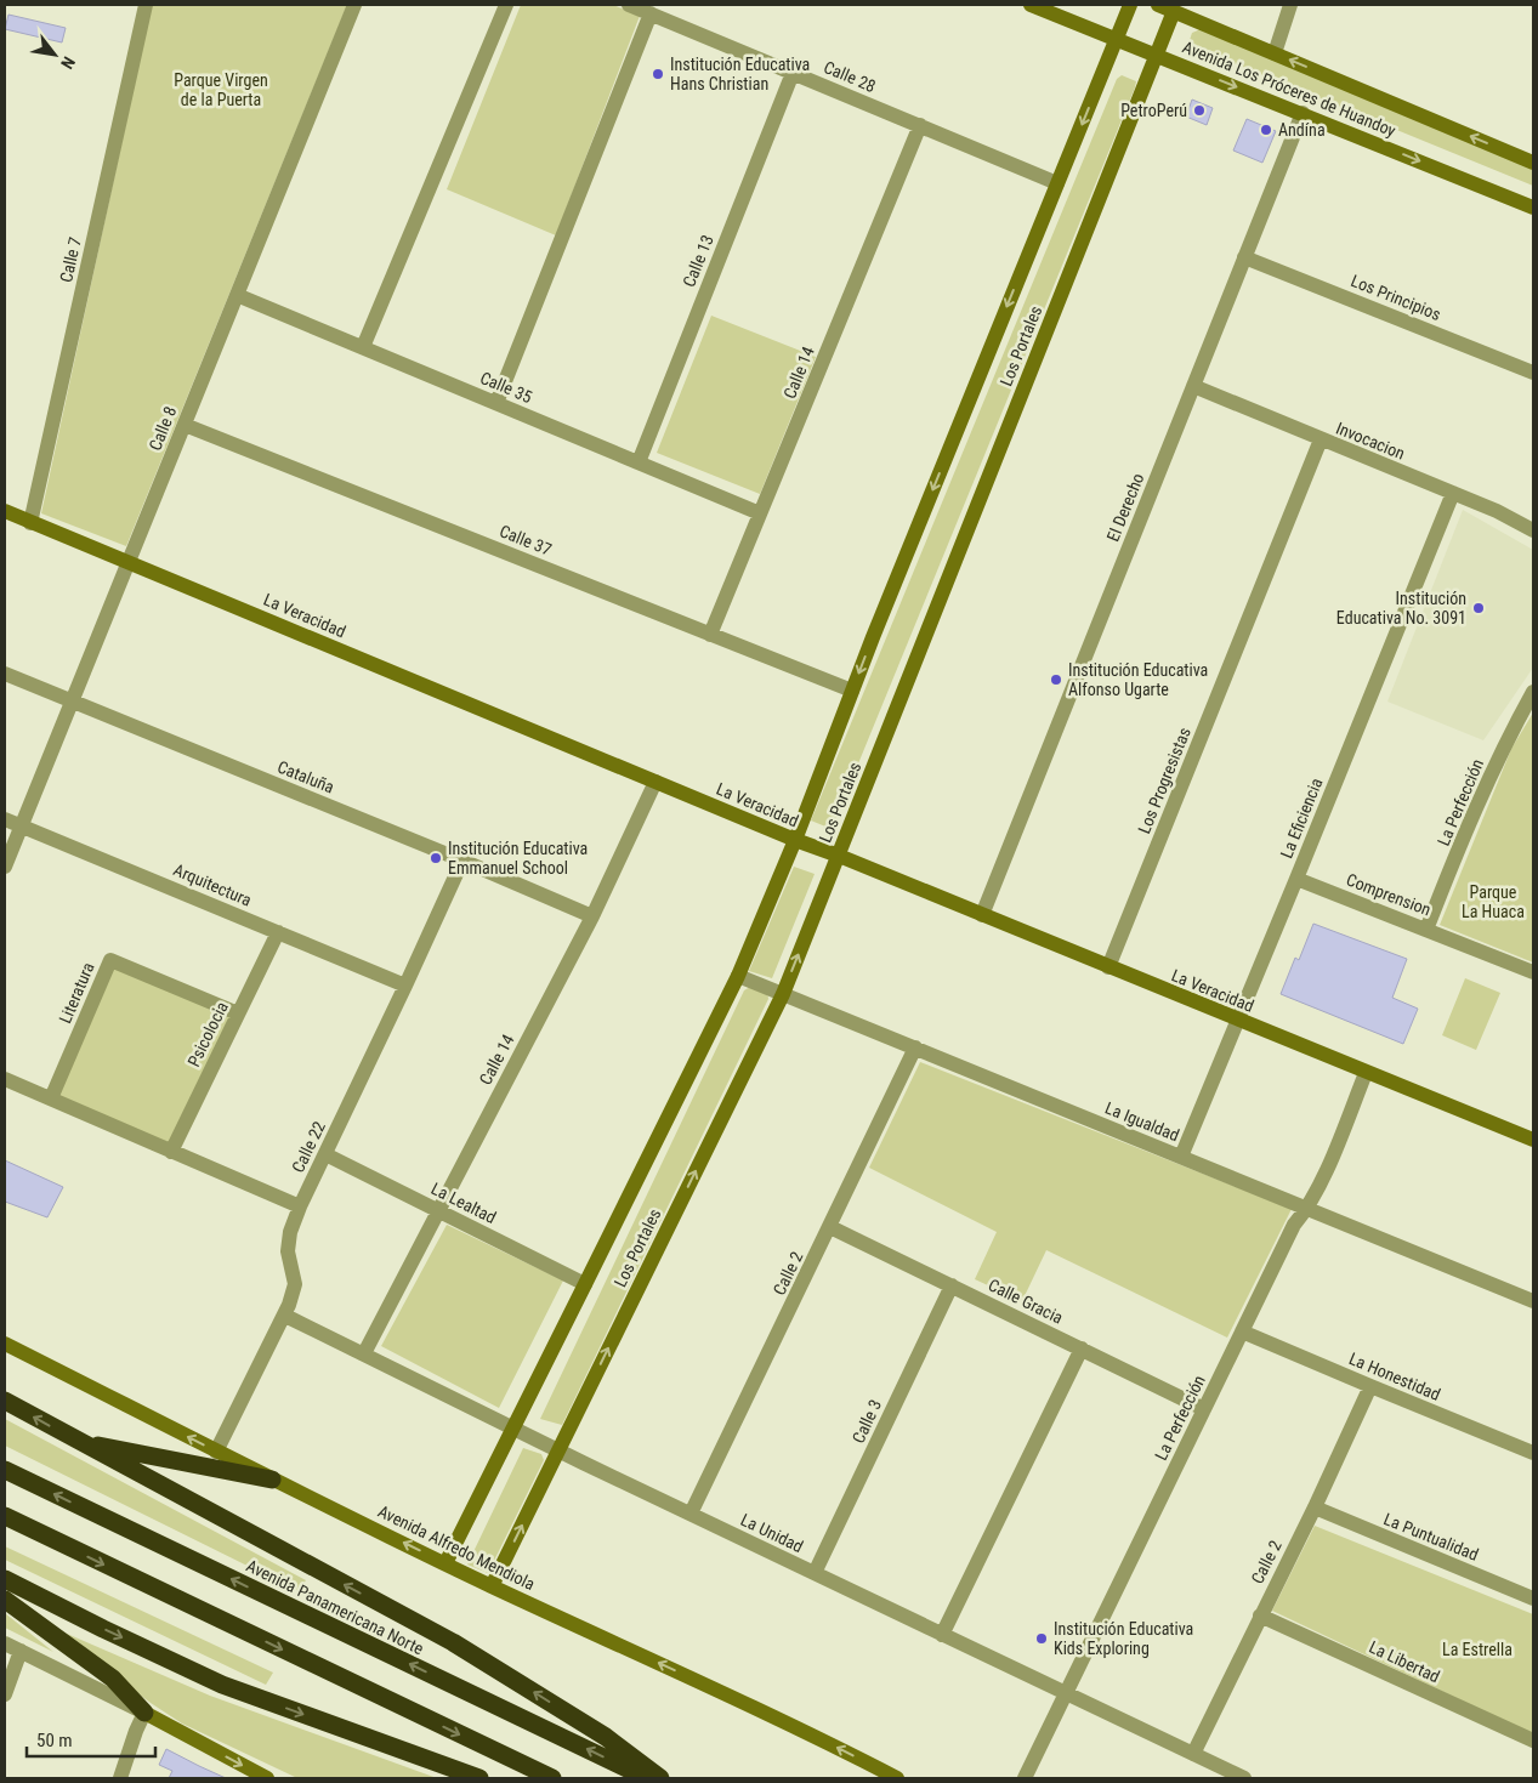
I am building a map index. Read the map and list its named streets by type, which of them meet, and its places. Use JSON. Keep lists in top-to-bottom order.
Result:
{
  "streets": {
    "highway": ["Avenida Panamericana Norte"],
    "street": [
      "Calle 28",
      "Avenida Los Próceres de Huandoy",
      "Calle 7",
      "Calle 13",
      "Los Principios",
      "Los Portales",
      "Calle 14",
      "Calle 35",
      "Calle 8",
      "Invocacion",
      "El Derecho",
      "Calle 37",
      "La Veracidad",
      "Cataluña",
      "Los Progresistas",
      "La Perfección",
      "La Eficiencia",
      "Arquitectura",
      "Comprension",
      "Literatura",
      "Psicolocia",
      "La Igualdad",
      "Calle 22",
      "La Lealtad",
      "Calle 2",
      "Calle Gracia",
      "La Honestidad",
      "Calle 3",
      "La Unidad",
      "La Puntualidad",
      "Avenida Alfredo Mendiola",
      "La Libertad"
    ]
  },
  "crossings": [
    ["Calle 28", "Calle 13"],
    ["Calle 28", "Los Portales"],
    ["Calle 28", "Calle 14"],
    ["Avenida Los Próceres de Huandoy", "Los Portales"],
    ["Avenida Los Próceres de Huandoy", "El Derecho"],
    ["Calle 7", "La Veracidad"],
    ["Calle 13", "Calle 35"],
    ["Los Principios", "El Derecho"],
    ["Los Portales", "Calle 37"],
    ["Los Portales", "La Veracidad"],
    ["Los Portales", "La Igualdad"],
    ["Los Portales", "La Lealtad"],
    ["Los Portales", "La Unidad"],
    ["Los Portales", "Avenida Alfredo Mendiola"],
    ["Calle 14", "Calle 35"],
    ["Calle 14", "Calle 37"],
    ["Calle 14", "La Veracidad"],
    ["Calle 14", "Cataluña"],
    ["Calle 14", "La Lealtad"],
    ["Calle 14", "La Unidad"],
    ["Calle 35", "Calle 8"],
    ["Calle 8", "Calle 37"],
    ["Calle 8", "La Veracidad"],
    ["Calle 8", "Cataluña"],
    ["Calle 8", "Arquitectura"],
    ["Invocacion", "El Derecho"],
    ["Invocacion", "Los Progresistas"],
    ["Invocacion", "La Eficiencia"],
    ["El Derecho", "La Veracidad"],
    ["La Veracidad", "Los Progresistas"],
    ["La Veracidad", "La Perfección"],
    ["La Veracidad", "La Eficiencia"],
    ["Cataluña", "Calle 22"],
    ["La Perfección", "Comprension"],
    ["La Perfección", "La Igualdad"],
    ["La Perfección", "Calle Gracia"],
    ["La Perfección", "La Honestidad"],
    ["La Perfección", "La Unidad"],
    ["La Eficiencia", "Comprension"],
    ["La Eficiencia", "La Igualdad"],
    ["Arquitectura", "Psicolocia"],
    ["Arquitectura", "Calle 22"],
    ["Literatura", "Psicolocia"],
    ["La Igualdad", "Calle 2"],
    ["Calle 22", "La Lealtad"],
    ["Calle 22", "La Unidad"],
    ["Calle 22", "Avenida Alfredo Mendiola"],
    ["Calle 2", "Calle Gracia"],
    ["Calle 2", "La Honestidad"],
    ["Calle 2", "La Unidad"],
    ["Calle 2", "La Puntualidad"],
    ["Calle 2", "La Libertad"],
    ["Calle Gracia", "Calle 3"],
    ["Calle 3", "La Unidad"]
  ],
  "one_way": ["Avenida Alfredo Mendiola"],
  "parks": ["Parque Virgen de la Puerta", "Parque La Huaca", "La Estrella"],
  "places": [
    "Institución Educativa Hans Christian",
    "PetroPerú",
    "Andína",
    "Institución Educativa No. 3091",
    "Institución Educativa Alfonso Ugarte",
    "Institución Educativa Emmanuel School",
    "Institución Educativa Kids Exploring"
  ],
  "scale_bar": "50 m",
  "north": "bottom right"
}
